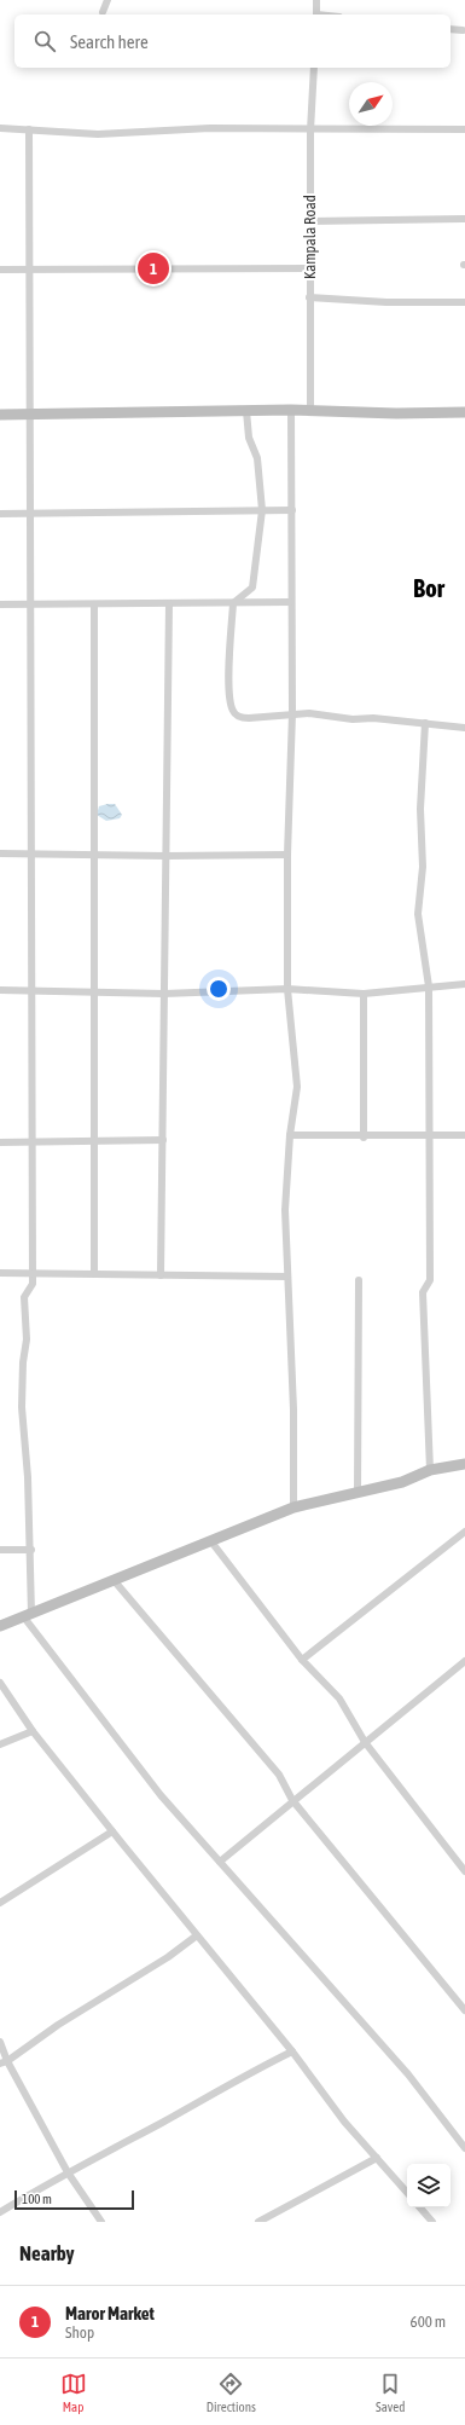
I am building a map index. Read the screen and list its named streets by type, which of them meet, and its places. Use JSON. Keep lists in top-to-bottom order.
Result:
{
  "streets": {
    "street": ["Kampala Road"]
  },
  "districts": ["Bor"],
  "scale_bar": "100 m",
  "north": "top right",
  "page": {
    "search": "Search here",
    "pins": "1",
    "scale": "100 m",
    "heading": "Nearby",
    "list": [
      {
        "mark": "1",
        "name": "Maror Market",
        "note": "Shop",
        "value": "600 m"
      }
    ],
    "nav": ["Map", "Directions", "Saved"]
  }
}
